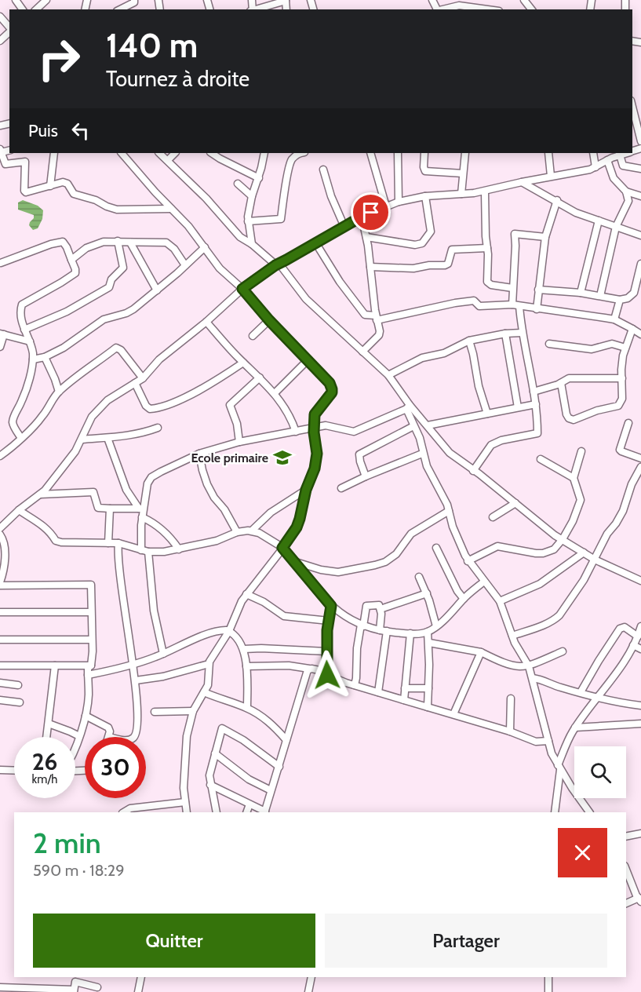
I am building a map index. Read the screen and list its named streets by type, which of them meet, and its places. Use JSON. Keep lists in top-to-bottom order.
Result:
{
  "places": {
    "school or university": ["Ecole primaire"]
  },
  "page": {
    "turn": ["140 m", "Tournez à droite"],
    "then": "Puis",
    "speed": "26 km/h",
    "limit": "30",
    "heading": ["2 min", "590 m · 18:29"],
    "buttons": ["Quitter", "Partager"]
  }
}
